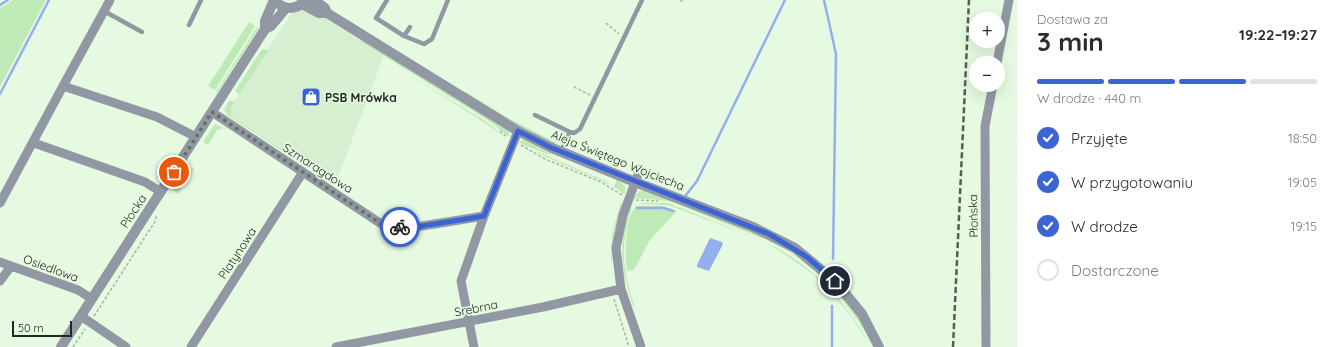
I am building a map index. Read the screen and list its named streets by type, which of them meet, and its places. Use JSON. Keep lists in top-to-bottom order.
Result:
{
  "streets": {
    "street": [
      "Aleja Świętego Wojciecha",
      "Szmaragdowa",
      "Płocka",
      "Płońska",
      "Platynowa",
      "Osiedlowa",
      "Srebrna"
    ]
  },
  "crossings": [
    ["Szmaragdowa", "Płocka"],
    ["Szmaragdowa", "Platynowa"],
    ["Płocka", "Osiedlowa"]
  ],
  "places": {
    "shop": ["PSB Mrówka"]
  },
  "scale_bar": "50 m",
  "page": {
    "heading": ["3 min", "Dostawa za", "19:22–19:27"],
    "map_buttons": ["+", "−"],
    "bar": "W drodze · 440 m",
    "list": [
      ["Przyjęte", "18:50"],
      ["W przygotowaniu", "19:05"],
      ["W drodze", "19:15"],
      "Dostarczone"
    ],
    "scale": "50 m"
  }
}
